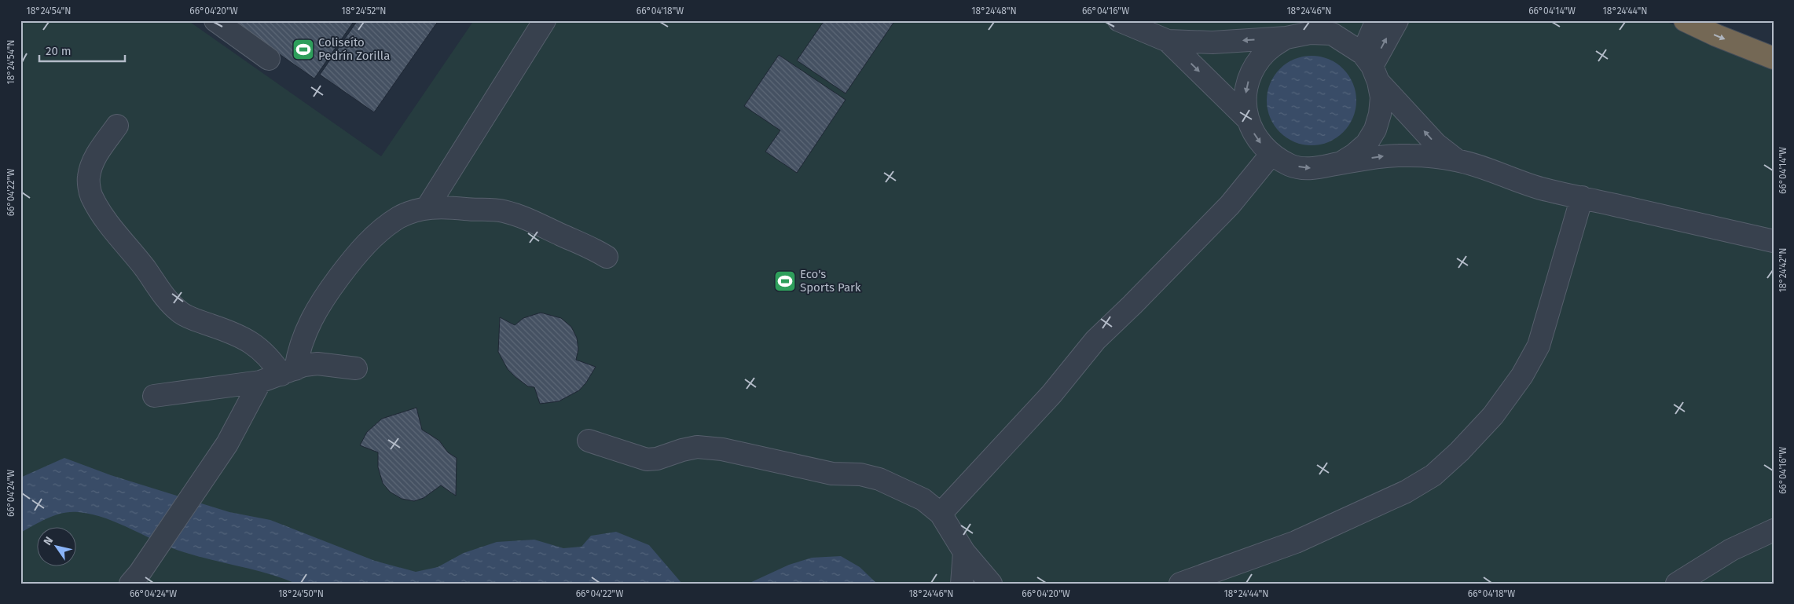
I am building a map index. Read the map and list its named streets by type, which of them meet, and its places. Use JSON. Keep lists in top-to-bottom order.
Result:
{
  "places": {
    "sports": ["Coliseíto Pedrín Zorilla", "Eco's Sports Park"]
  },
  "scale_bar": "20 m",
  "north": "top left",
  "coordinates": [
    "18°24'54\"N",
    "66°04'20\"W",
    "18°24'52\"N",
    "66°04'18\"W",
    "18°24'48\"N",
    "66°04'16\"W",
    "18°24'46\"N",
    "66°04'14\"W",
    "18°24'44\"N",
    "66°04'22\"W",
    "18°24'42\"N",
    "66°04'24\"W",
    "18°24'50\"N"
  ]
}
